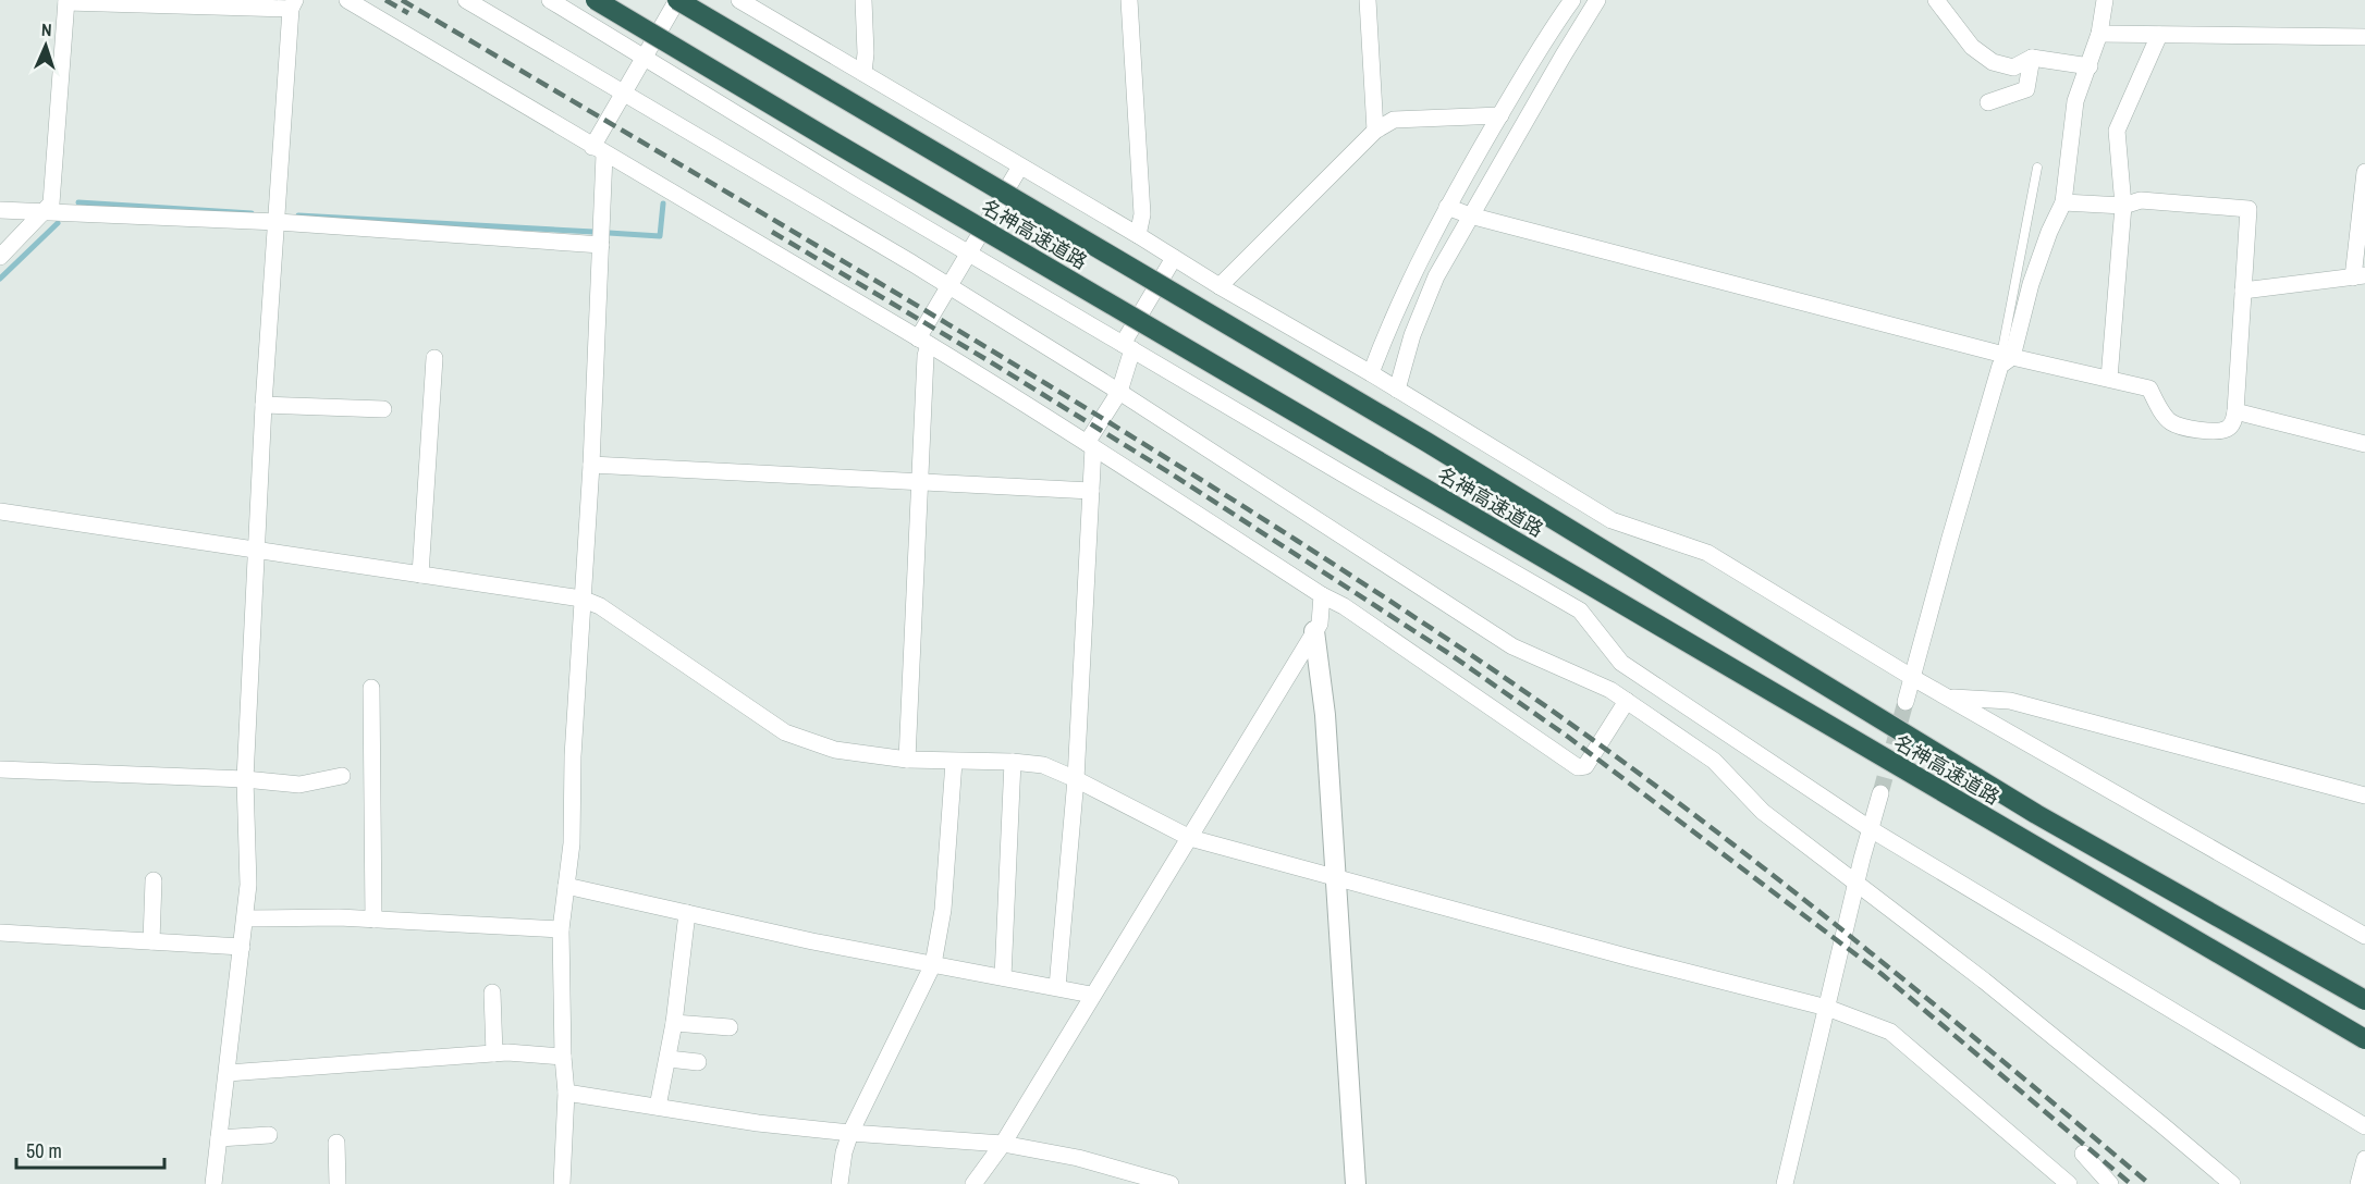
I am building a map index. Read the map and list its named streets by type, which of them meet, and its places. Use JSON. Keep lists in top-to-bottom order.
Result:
{
  "streets": {
    "highway": ["名神高速道路"]
  },
  "scale_bar": "50 m",
  "north": "top"
}
